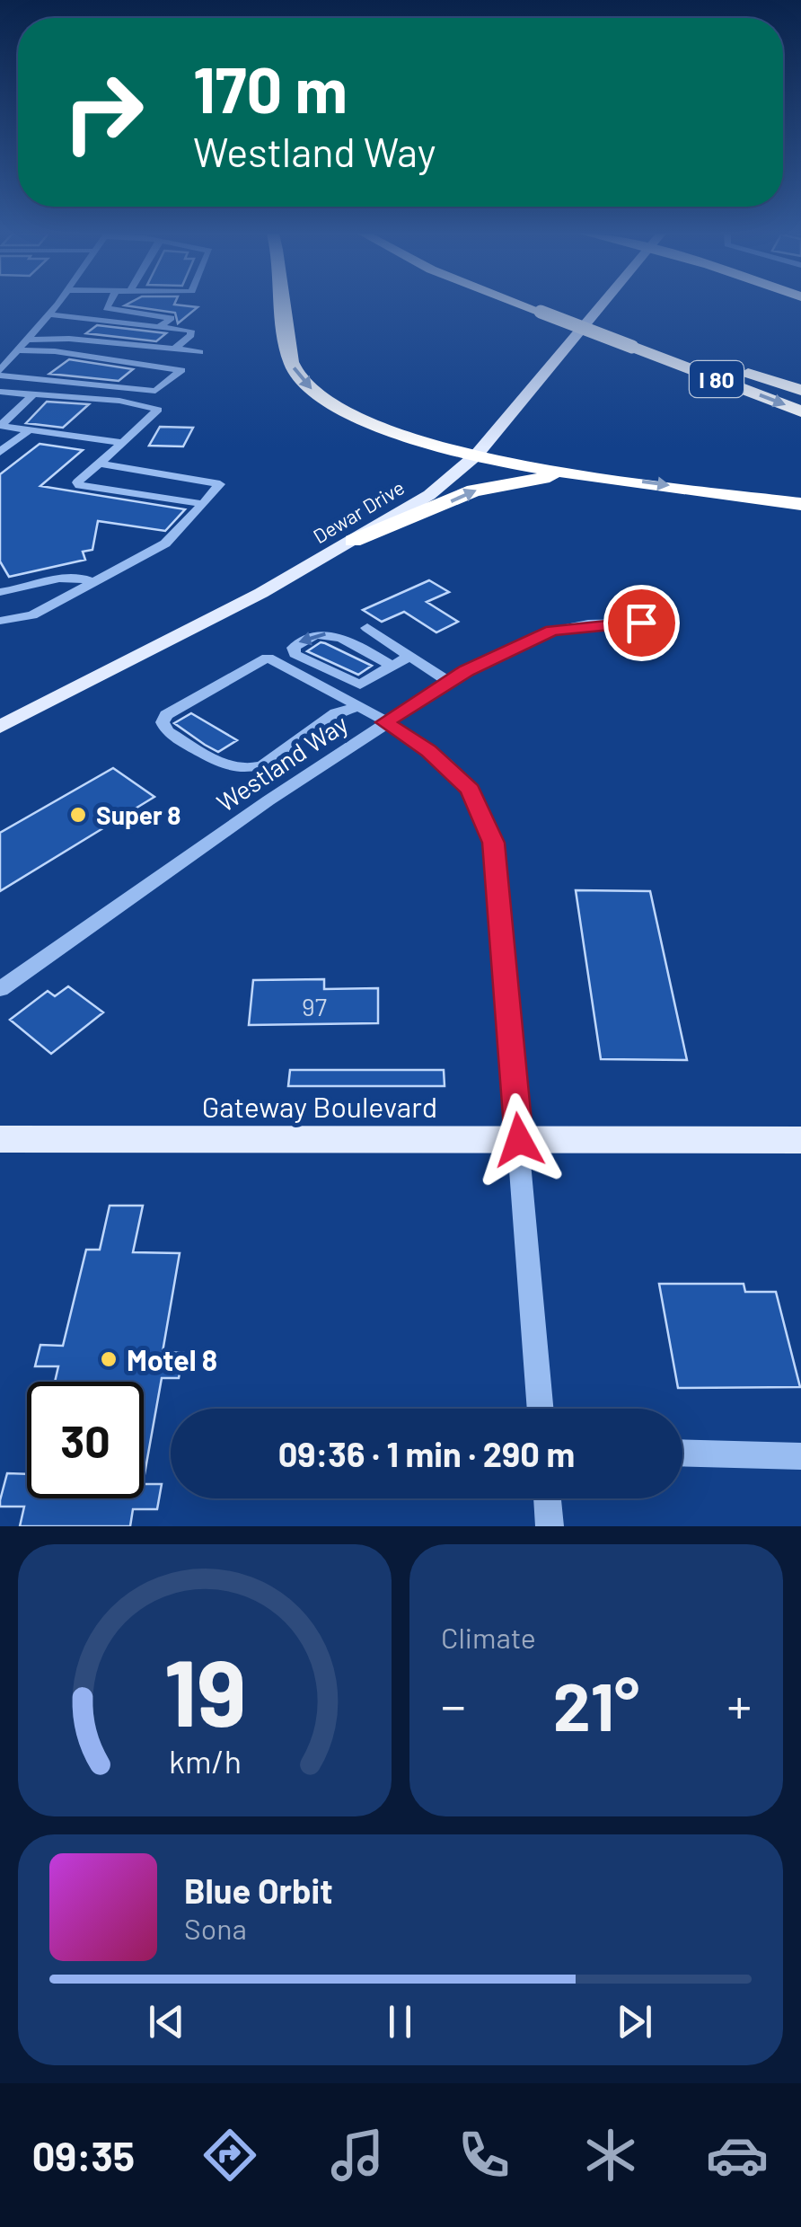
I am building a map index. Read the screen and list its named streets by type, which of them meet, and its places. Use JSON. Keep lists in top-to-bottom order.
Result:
{
  "streets": {
    "highway": ["I 80"],
    "main road": ["Dewar Drive", "Gateway Boulevard"],
    "street": ["Westland Way"]
  },
  "places": ["Super 8", "Motel 8"],
  "house_numbers": ["97"],
  "page": {
    "turn": ["170 m", "Westland Way"],
    "limit": "30",
    "trip": "09:36 · 1 min · 290 m",
    "tile": "Climate",
    "heat": ["−", "21°", "+"],
    "song": ["Blue Orbit", "Sona"],
    "tabs": "09:35",
    "gauge": ["19", "km/h"]
  }
}
